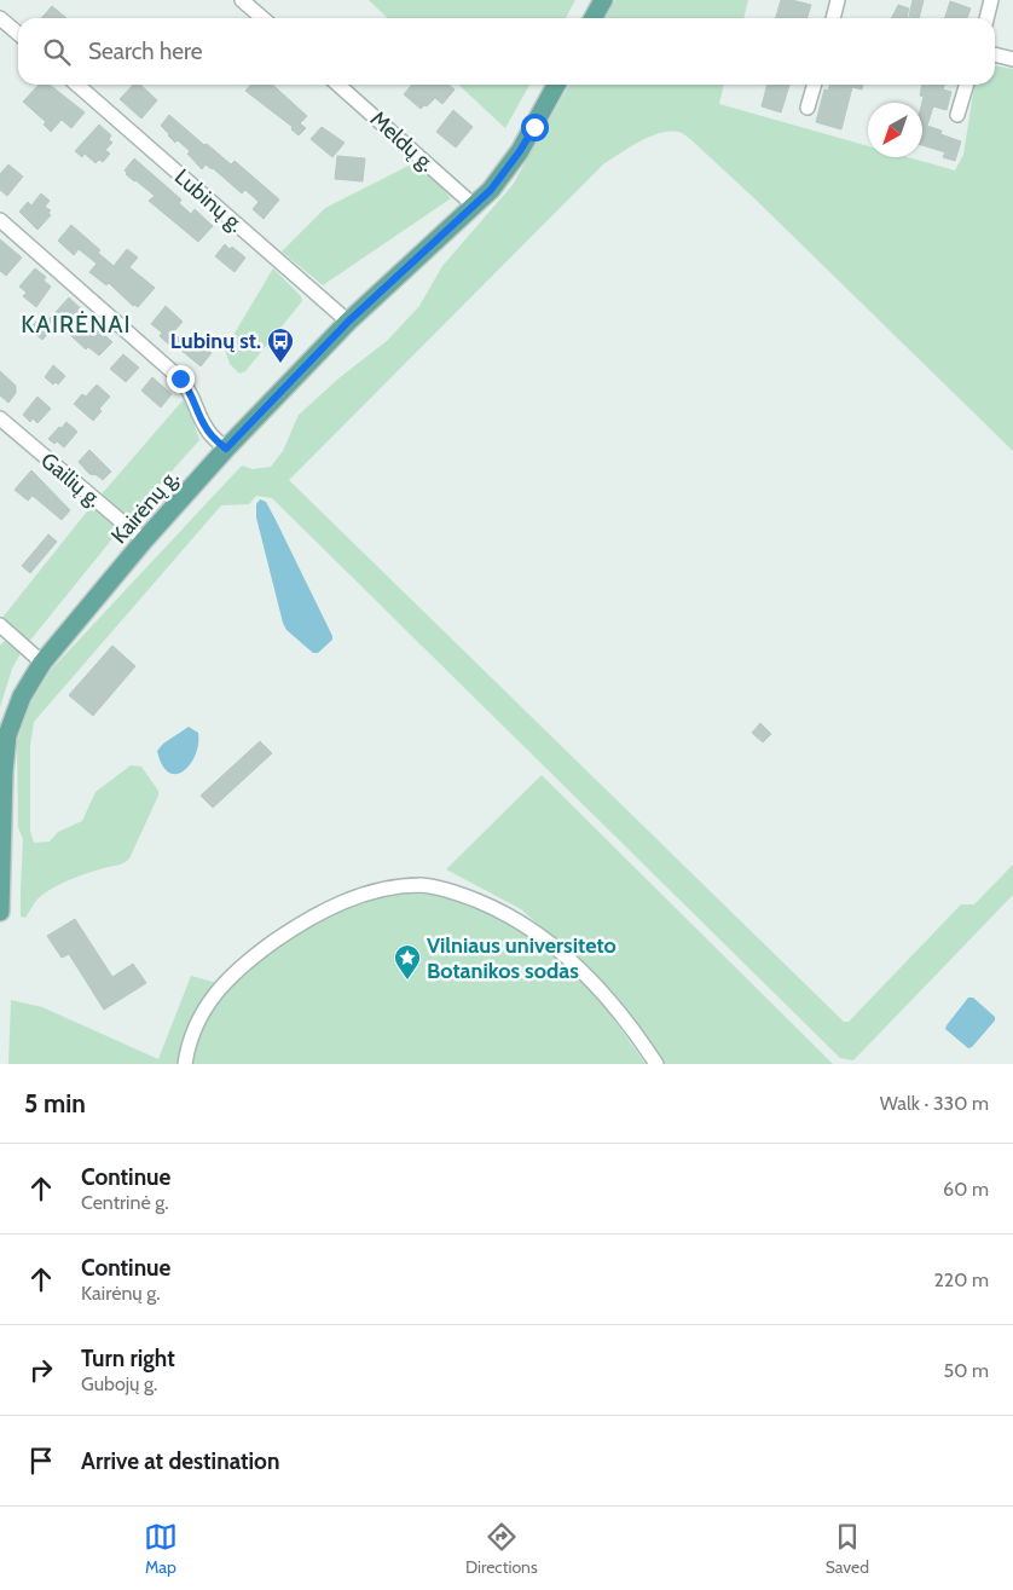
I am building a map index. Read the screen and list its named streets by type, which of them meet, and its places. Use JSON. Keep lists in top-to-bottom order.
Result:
{
  "streets": {
    "main road": ["Kairėnų g."],
    "street": ["Meldų g.", "Lubinų g.", "Gailių g."]
  },
  "crossings": [
    ["Meldų g.", "Kairėnų g."],
    ["Lubinų g.", "Kairėnų g."],
    ["Gailių g.", "Kairėnų g."]
  ],
  "districts": ["KAIRĖNAI"],
  "places": {
    "bus stop": ["Lubinų st."],
    "place": ["Vilniaus universiteto Botanikos sodas"]
  },
  "north": "bottom left",
  "page": {
    "search": "Search here",
    "heading": ["5 min", "Walk · 330 m"],
    "list": [
      ["Continue", "Centrinė g.", "60 m"],
      ["Continue", "Kairėnų g.", "220 m"],
      ["Turn right", "Gubojų g.", "50 m"],
      "Arrive at destination"
    ],
    "nav": ["Map", "Directions", "Saved"]
  }
}
